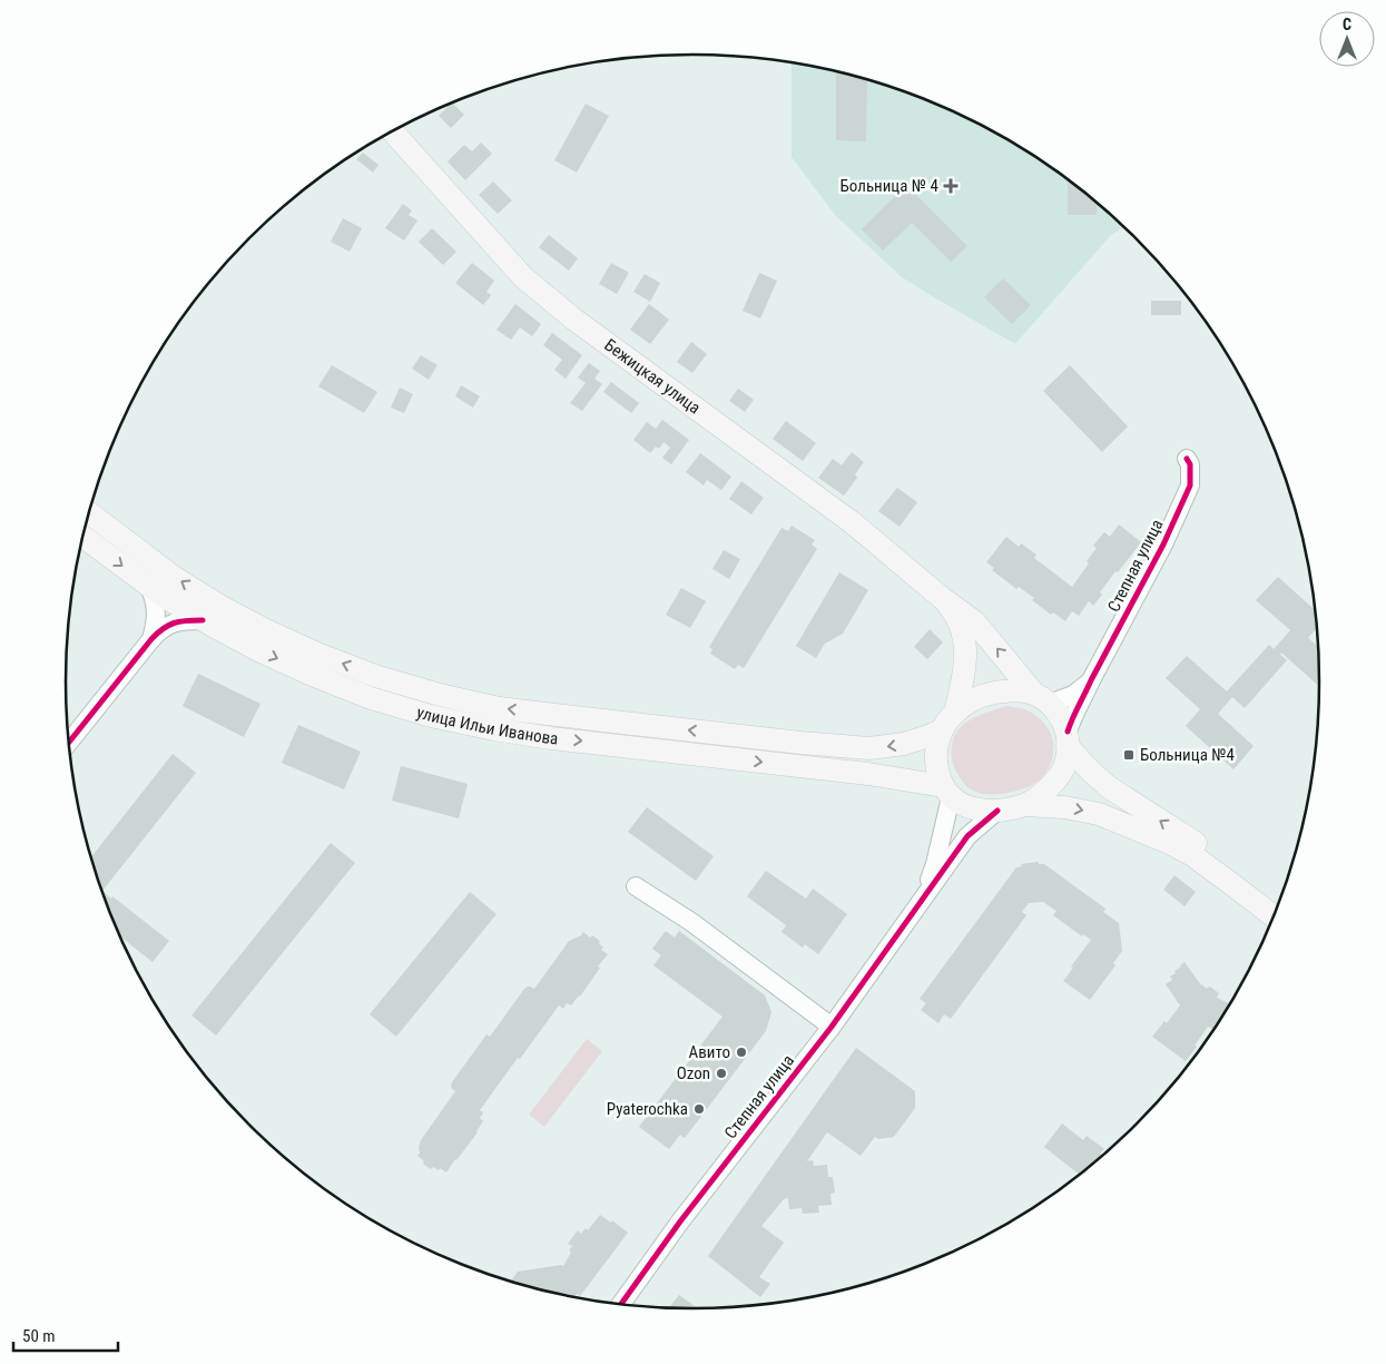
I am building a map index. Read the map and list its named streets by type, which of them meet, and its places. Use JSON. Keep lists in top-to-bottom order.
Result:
{
  "streets": {
    "main road": ["Бежицкая улица", "улица Ильи Иванова"],
    "street": ["Степная улица"]
  },
  "crossings": [
    ["Степная улица", "улица Ильи Иванова"]
  ],
  "places": {
    "health": ["Больница № 4"],
    "transit": ["Больница №4"],
    "other": ["Авито", "Ozon", "Pyaterochka"]
  },
  "scale_bar": "50 m",
  "north": "top"
}
